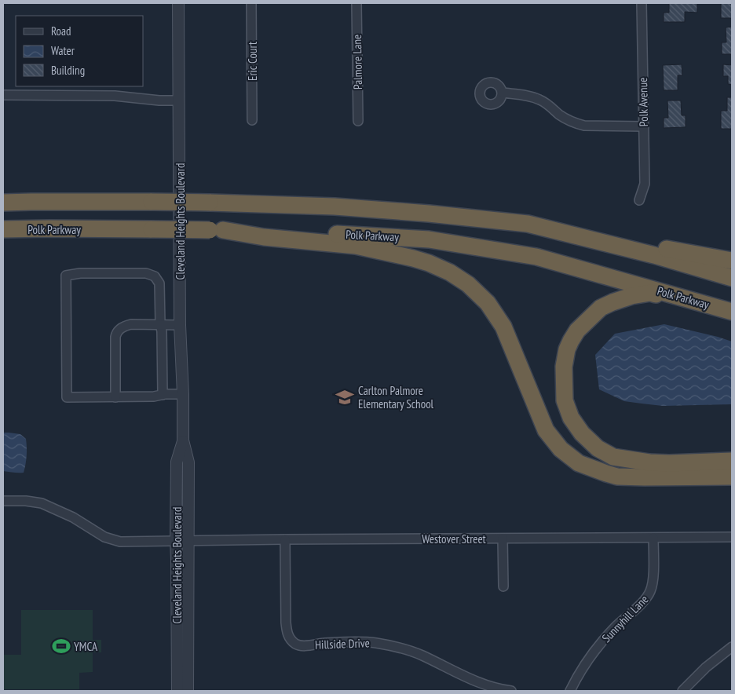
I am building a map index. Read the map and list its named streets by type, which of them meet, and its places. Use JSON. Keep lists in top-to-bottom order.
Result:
{
  "streets": {
    "highway": ["Polk Parkway"],
    "street": [
      "Eric Court",
      "Palmore Lane",
      "Polk Avenue",
      "Cleveland Heights Boulevard",
      "Westover Street",
      "Sunnyhill Lane",
      "Hillside Drive"
    ]
  },
  "crossings": [
    ["Cleveland Heights Boulevard", "Westover Street"],
    ["Westover Street", "Sunnyhill Lane"],
    ["Westover Street", "Hillside Drive"]
  ],
  "places": {
    "school or university": ["Carlton Palmore Elementary School"],
    "sports": ["YMCA"]
  },
  "legend": ["Road", "Water", "Building"]
}
